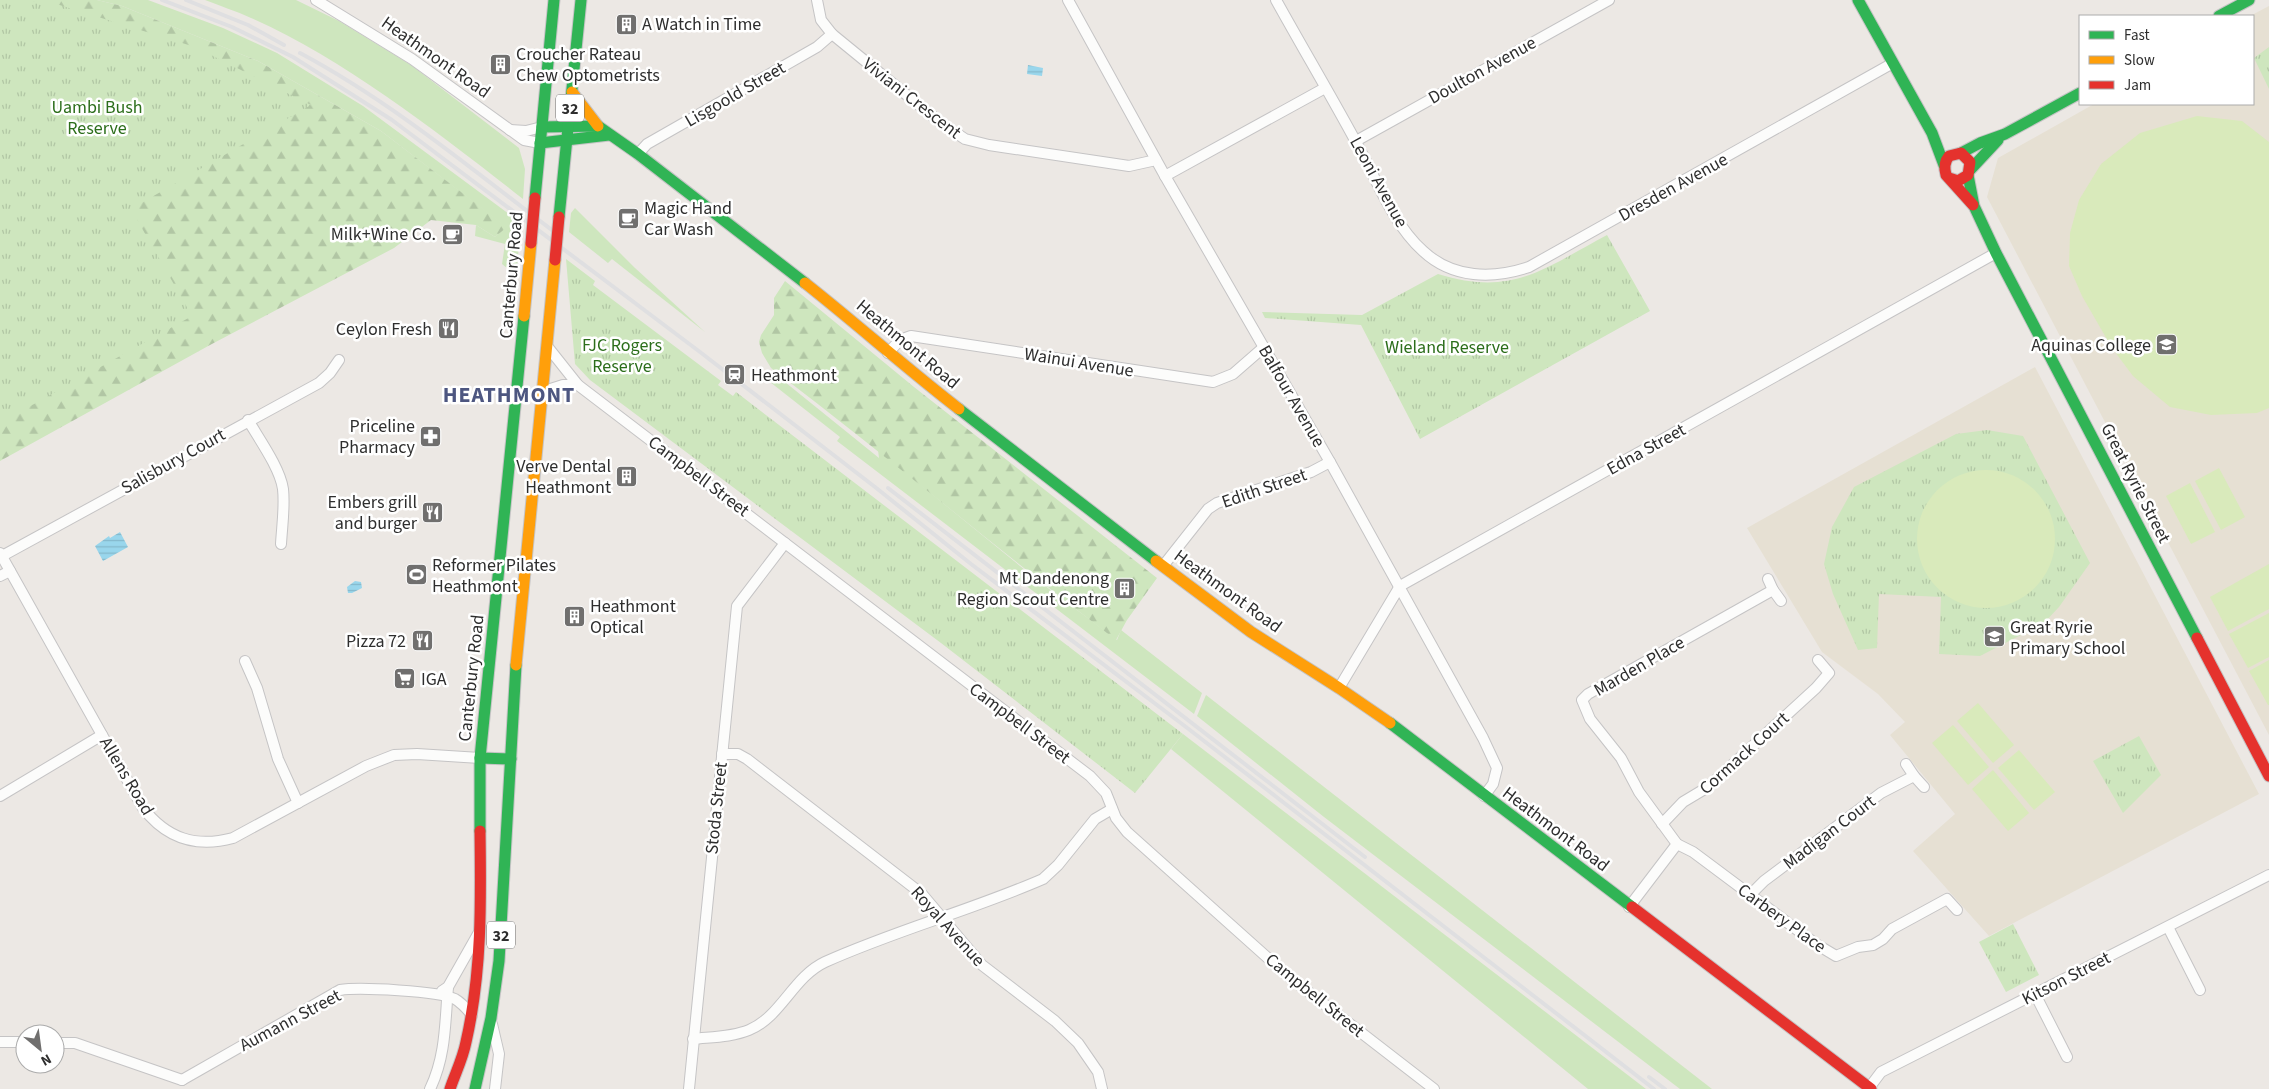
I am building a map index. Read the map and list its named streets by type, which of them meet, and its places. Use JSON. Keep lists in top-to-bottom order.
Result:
{
  "streets": {
    "main road": [
      "Heathmont Road",
      "32",
      "Canterbury Road",
      "Great Ryrie Street"
    ],
    "street": [
      "Doulton Avenue",
      "Lisgoold Street",
      "Viviani Crescent",
      "Leoni Avenue",
      "Dresden Avenue",
      "Wainui Avenue",
      "Balfour Avenue",
      "Edna Street",
      "Salisbury Court",
      "Campbell Street",
      "Edith Street",
      "Marden Place",
      "Cormack Court",
      "Allens Road",
      "Stoda Street",
      "Madigan Court",
      "Carbery Place",
      "Royal Avenue",
      "Kitson Street",
      "Aumann Street"
    ]
  },
  "crossings": [
    ["Heathmont Road", "Lisgoold Street"],
    ["Heathmont Road", "Canterbury Road"],
    ["Heathmont Road", "Wainui Avenue"],
    ["Heathmont Road", "Balfour Avenue"],
    ["Heathmont Road", "Edna Street"],
    ["Heathmont Road", "Edith Street"],
    ["Heathmont Road", "Kitson Street"],
    ["Doulton Avenue", "Leoni Avenue"],
    ["Lisgoold Street", "Viviani Crescent"],
    ["Viviani Crescent", "Balfour Avenue"],
    ["Leoni Avenue", "Dresden Avenue"],
    ["Canterbury Road", "Campbell Street"],
    ["Canterbury Road", "Allens Road"],
    ["Canterbury Road", "Aumann Street"],
    ["Wainui Avenue", "Balfour Avenue"],
    ["Balfour Avenue", "Edna Street"],
    ["Balfour Avenue", "Edith Street"],
    ["Edna Street", "Great Ryrie Street"],
    ["Salisbury Court", "Allens Road"],
    ["Campbell Street", "Stoda Street"],
    ["Marden Place", "Cormack Court"],
    ["Stoda Street", "Royal Avenue"],
    ["Madigan Court", "Carbery Place"]
  ],
  "districts": ["HEATHMONT"],
  "parks": ["Uambi Bush Reserve", "FJC Rogers Reserve", "Wieland Reserve"],
  "places": {
    "building": [
      "A Watch in Time",
      "Croucher Rateau Chew Optometrists",
      "Verve Dental Heathmont",
      "Mt Dandenong Region Scout Centre",
      "Heathmont Optical"
    ],
    "cafe": ["Magic Hand Car Wash", "Milk+Wine Co."],
    "restaurant": ["Ceylon Fresh", "Embers grill and burger", "Pizza 72"],
    "school or university": ["Aquinas College", "Great Ryrie Primary School"],
    "station": ["Heathmont"],
    "pharmacy": ["Priceline Pharmacy"],
    "sports": ["Reformer Pilates Heathmont"],
    "supermarket": ["IGA"]
  },
  "legend": ["Fast", "Slow", "Jam"],
  "north": "bottom right"
}
